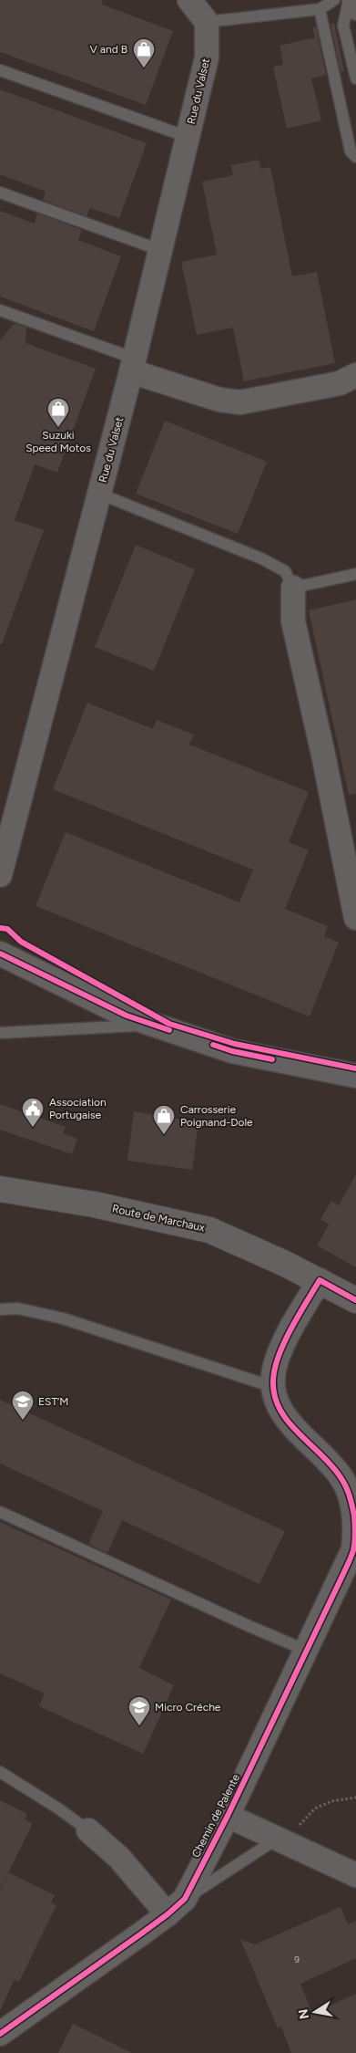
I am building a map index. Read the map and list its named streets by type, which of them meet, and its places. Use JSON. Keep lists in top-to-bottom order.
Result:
{
  "streets": {
    "main road": ["Route de Marchaux"],
    "street": ["Rue du Valset", "Chemin de Palente"]
  },
  "crossings": [
    ["Route de Marchaux", "Chemin de Palente"]
  ],
  "places": {
    "shop": ["V and B", "Suzuki Speed Motos", "Carrosserie Poignand-Dole"],
    "public building": ["Association Portugaise"],
    "school or university": ["EST’M", "Micro Créche"]
  },
  "house_numbers": ["9"],
  "north": "left"
}
